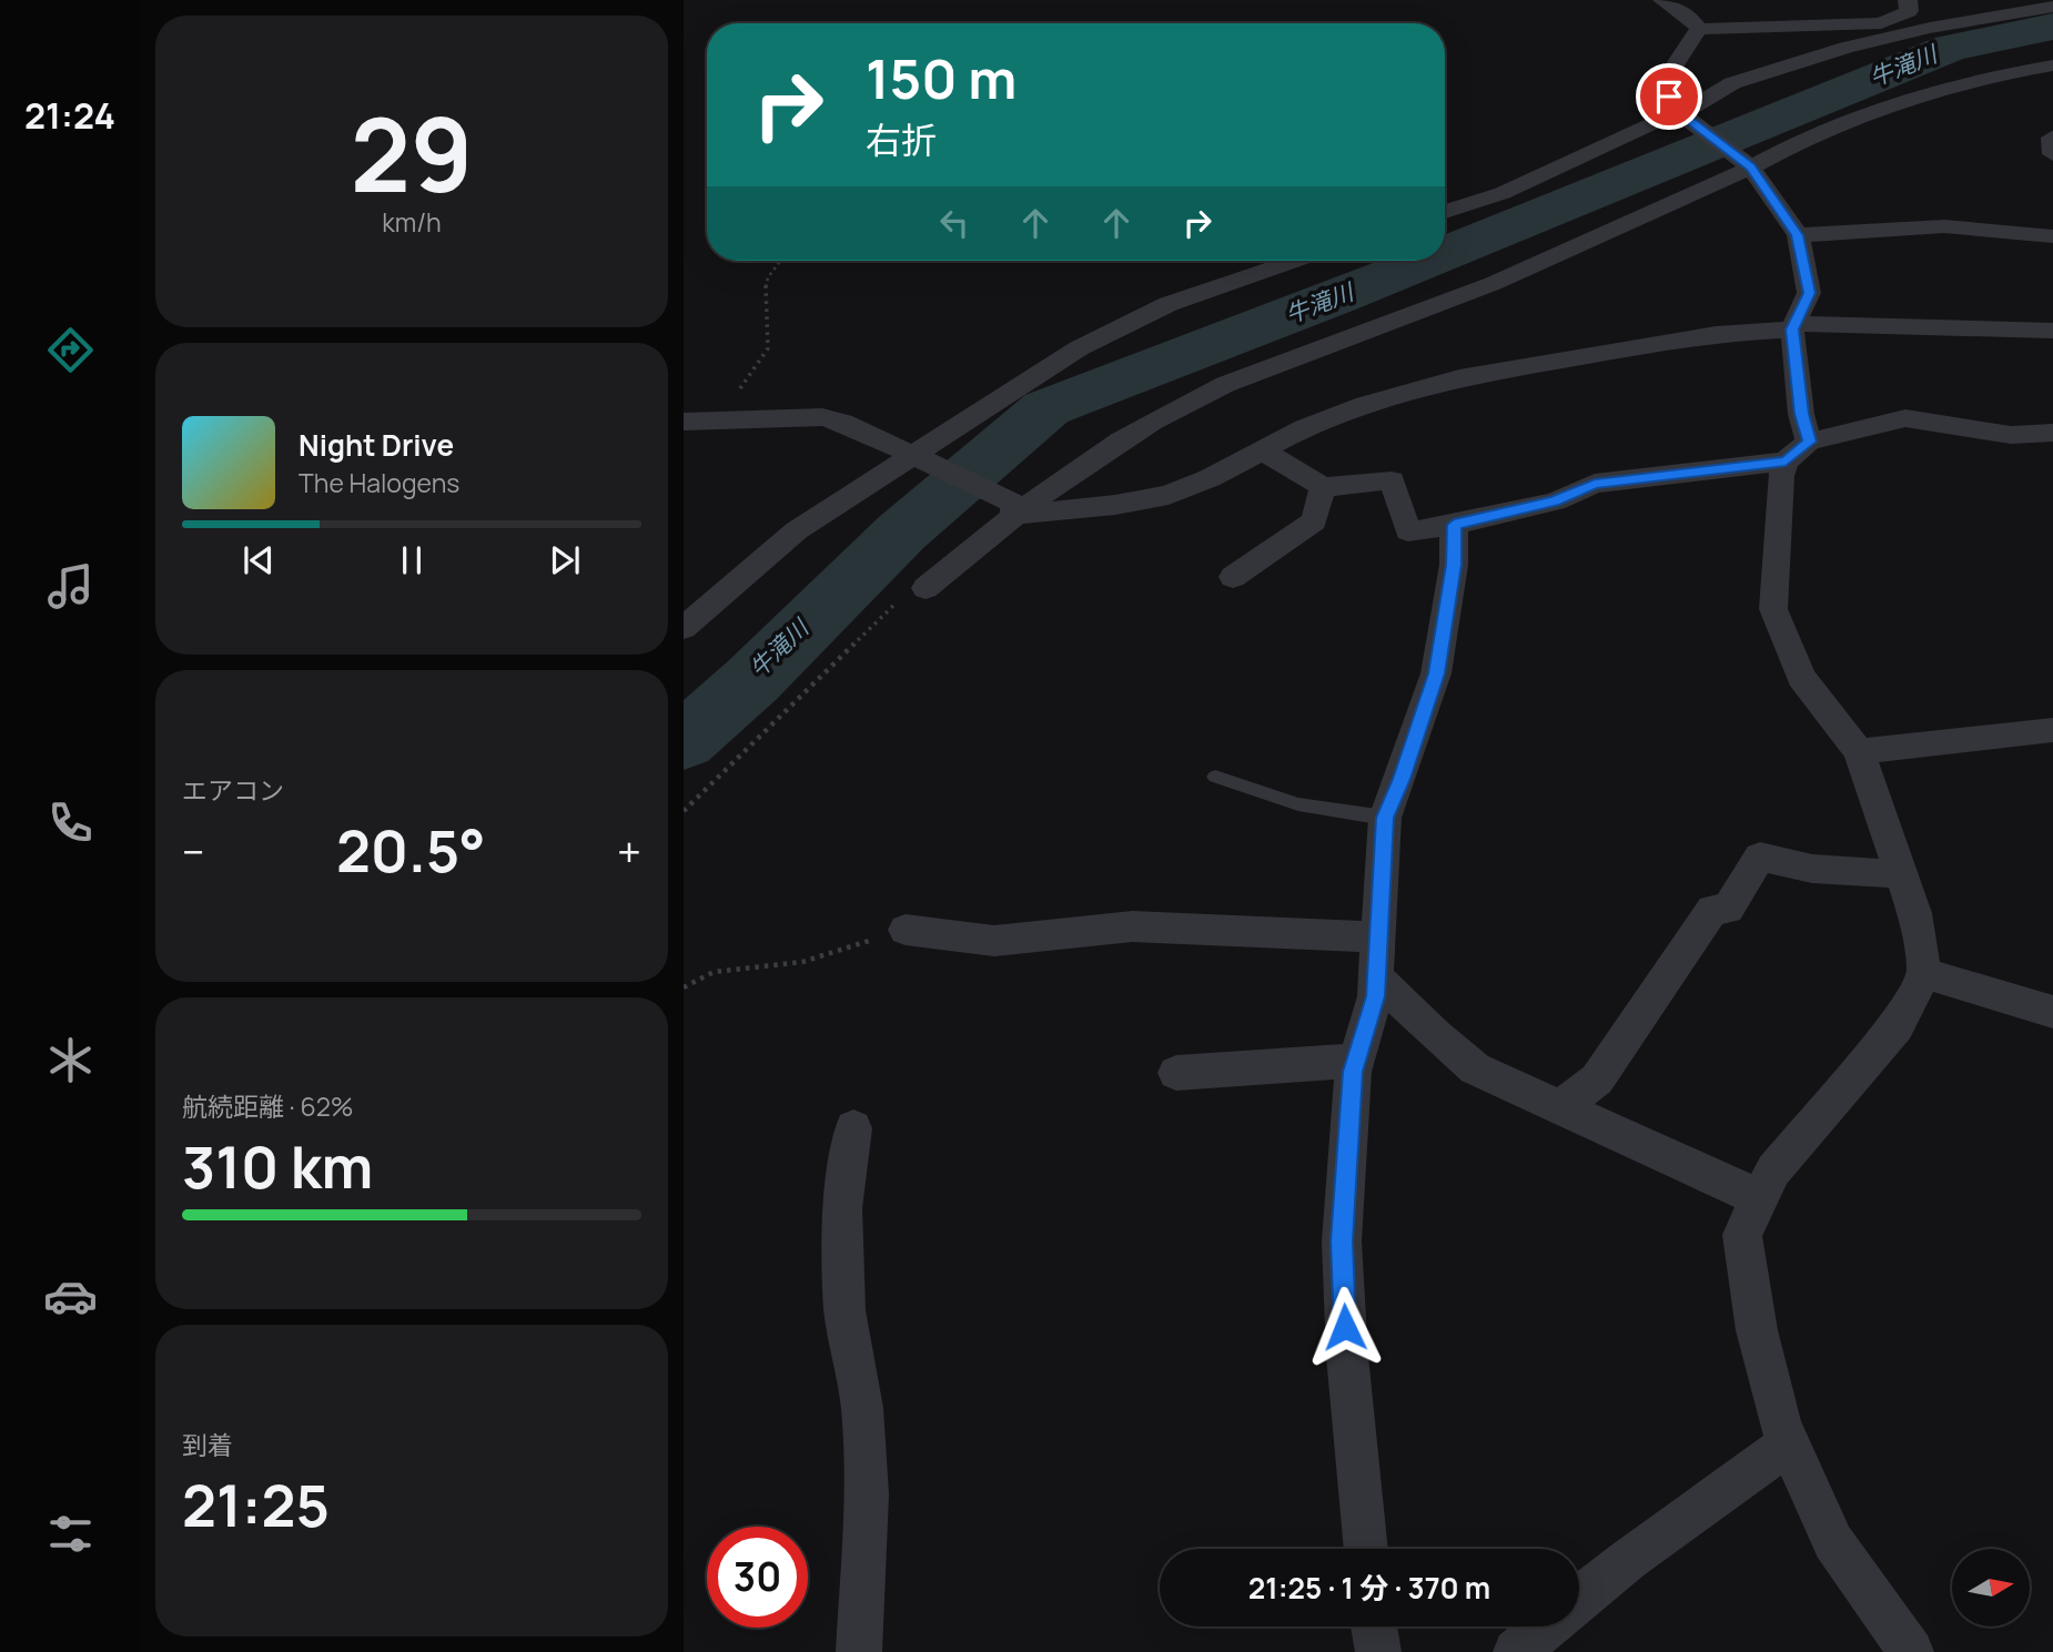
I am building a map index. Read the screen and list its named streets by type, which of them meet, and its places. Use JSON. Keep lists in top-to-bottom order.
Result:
{
  "water": ["牛滝川"],
  "north": "right",
  "page": {
    "tabs": "21:24",
    "tile": [
      ["29", "km/h"],
      "エアコン",
      ["航続距離 · 62%", "310 km"],
      ["到着", "21:25"]
    ],
    "turn": ["150 m", "右折"],
    "song": ["Night Drive", "The Halogens"],
    "heat": ["−", "20.5°", "+"],
    "limit": "30",
    "trip": "21:25 · 1 分 · 370 m"
  }
}
